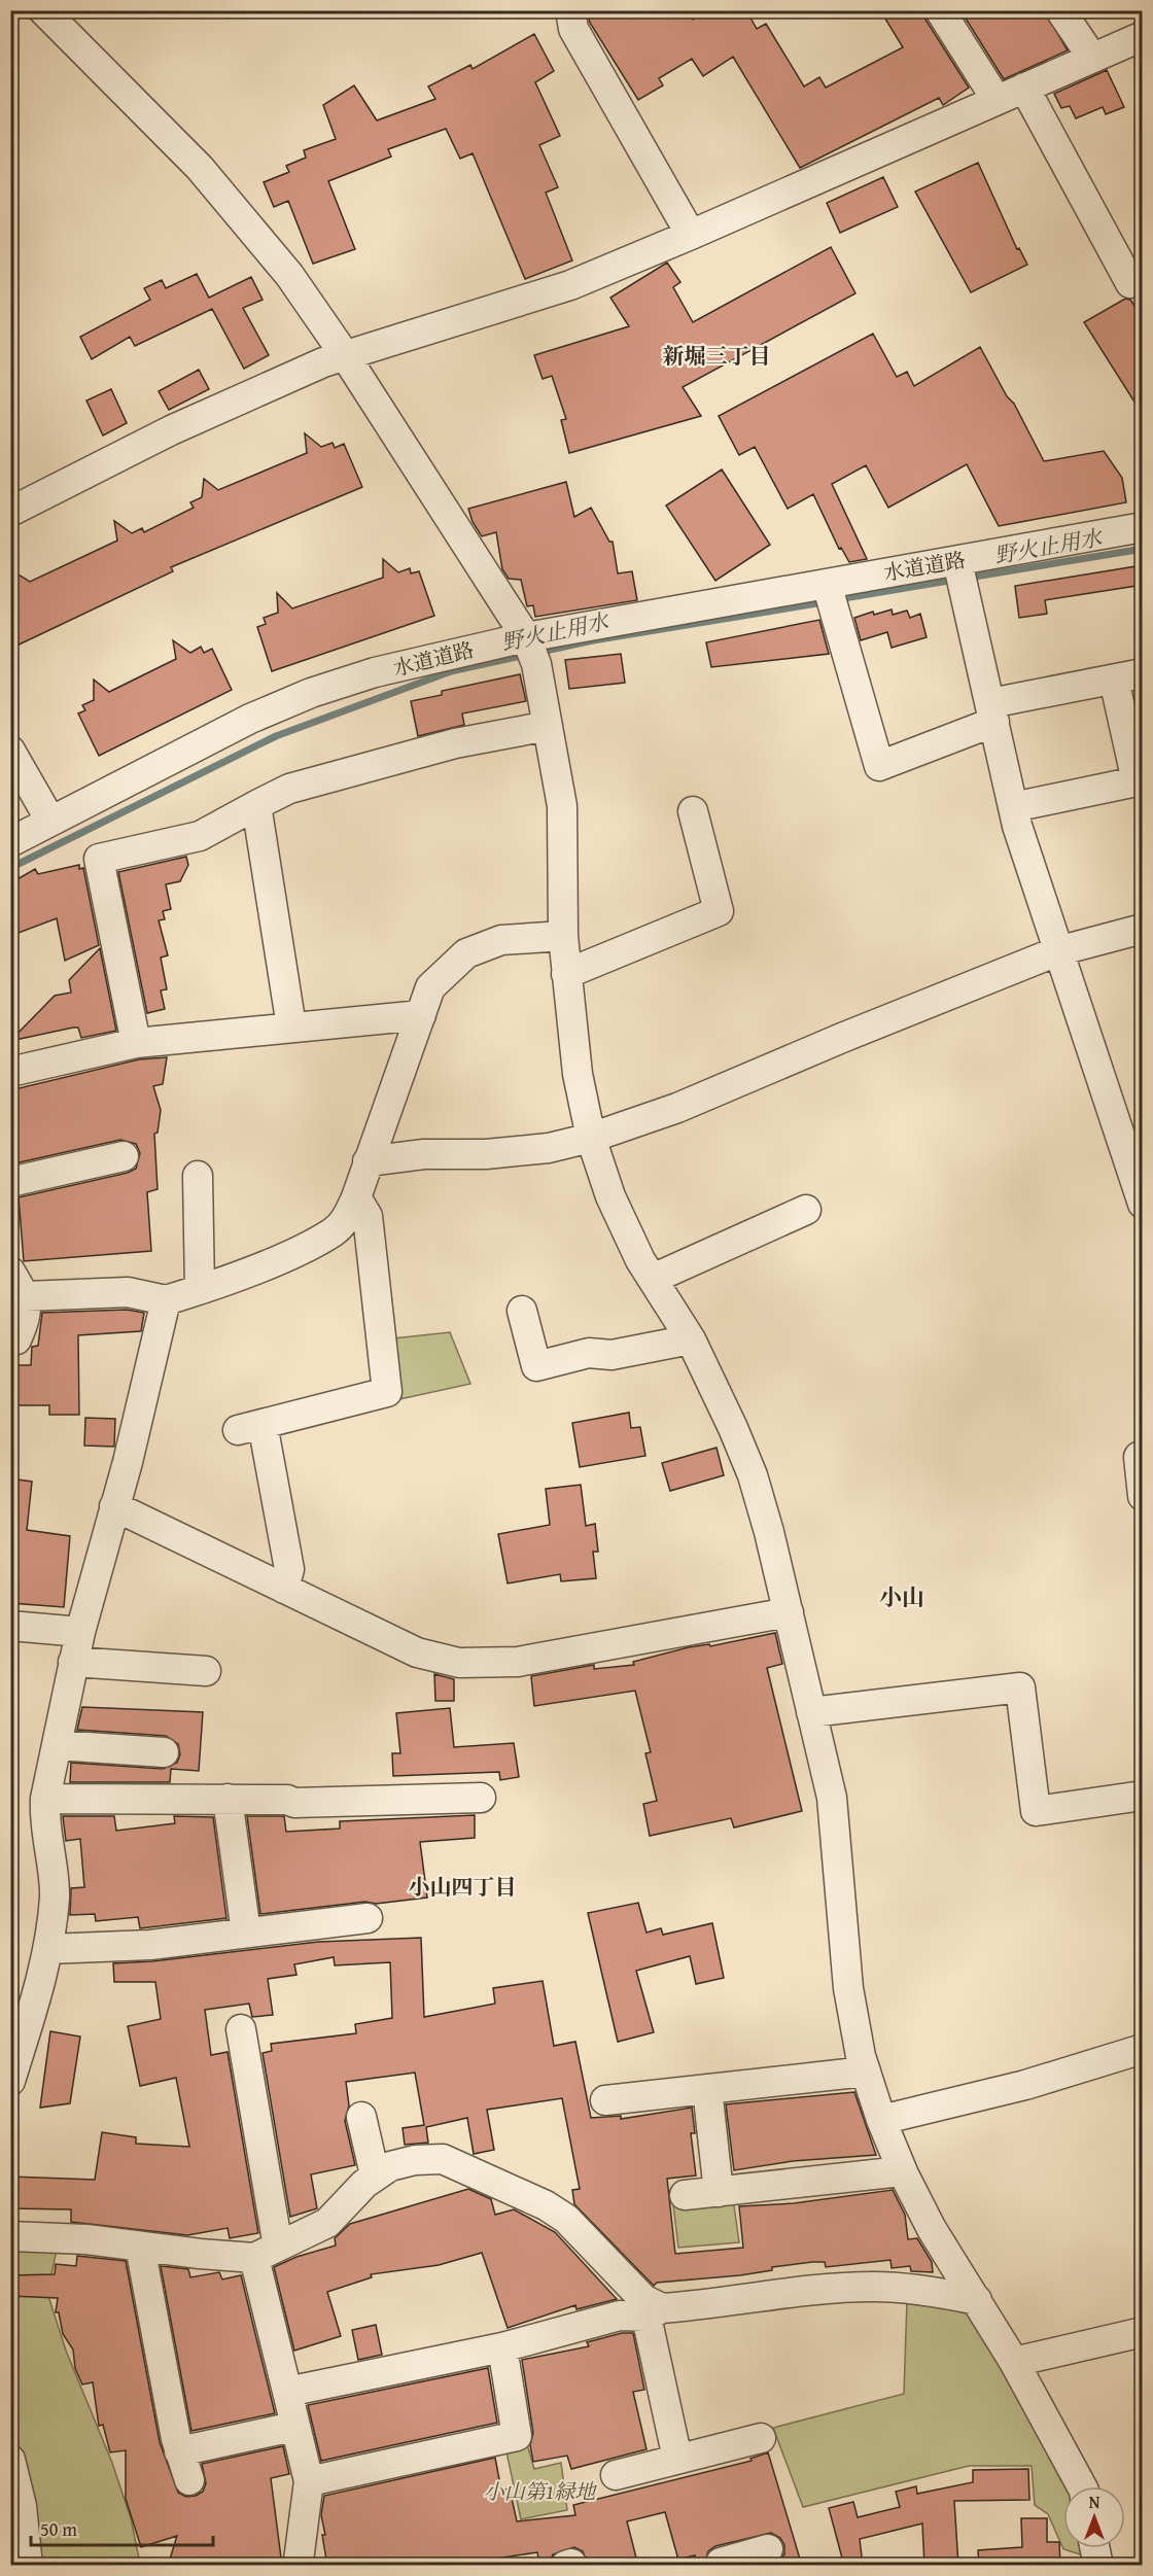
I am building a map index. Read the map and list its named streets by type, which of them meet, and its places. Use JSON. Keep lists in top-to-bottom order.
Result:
{
  "streets": {
    "street": ["水道道路"]
  },
  "districts": ["新堀三丁目", "小山", "小山四丁目"],
  "water": ["野火止用水"],
  "parks": ["小山第1緑地"],
  "scale_bar": "50 m",
  "north": "top"
}
